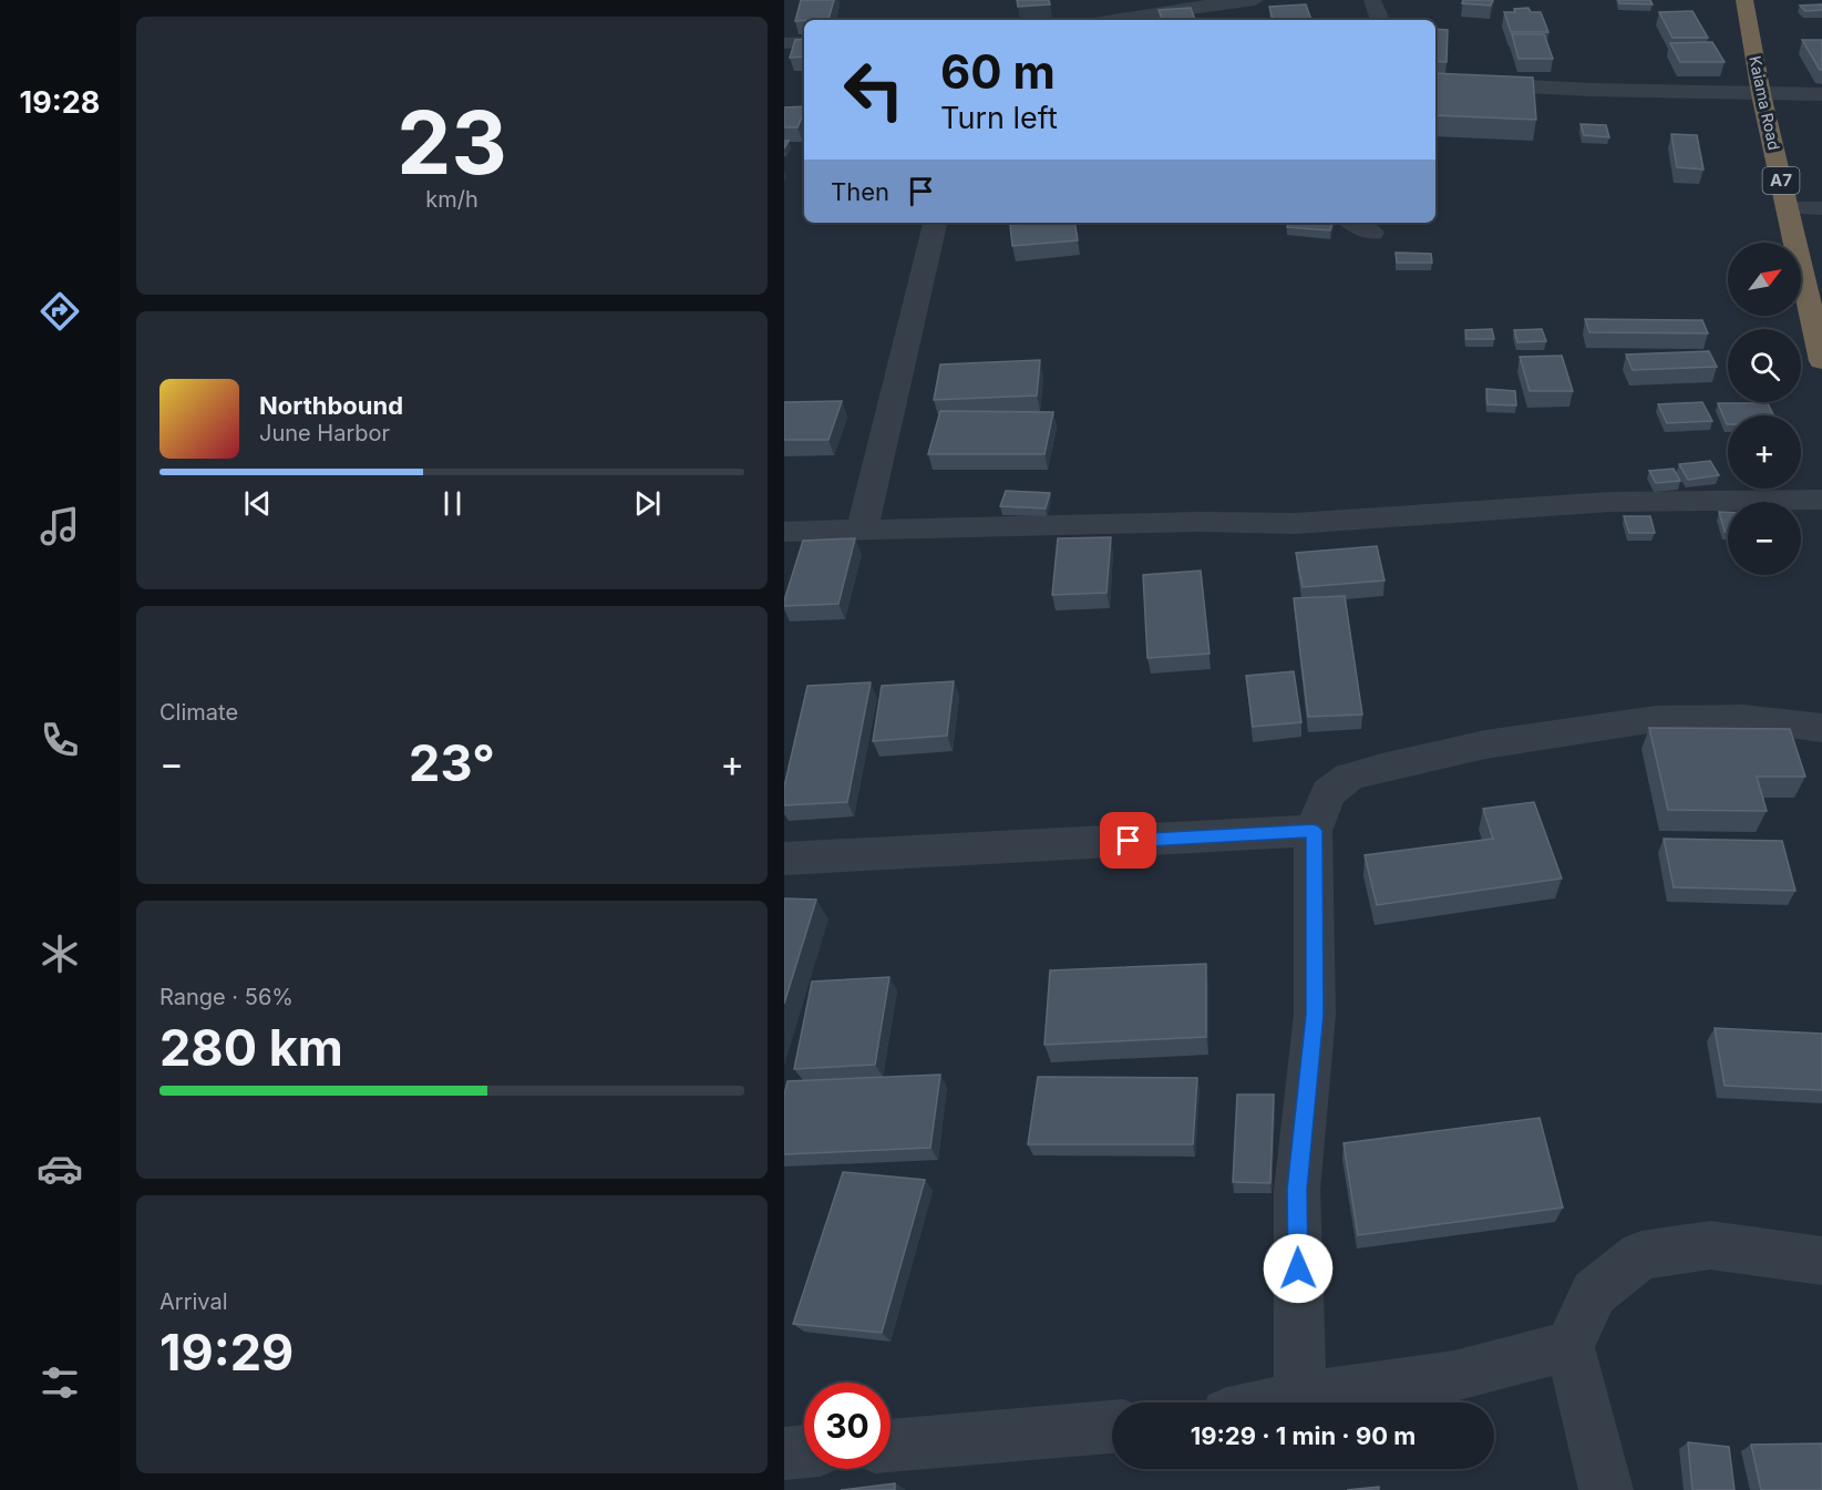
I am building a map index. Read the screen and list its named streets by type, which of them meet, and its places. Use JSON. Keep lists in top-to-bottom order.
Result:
{
  "streets": {
    "highway": ["Kaiama Road", "A7"]
  },
  "north": "top right",
  "page": {
    "tabs": "19:28",
    "tile": [
      ["23", "km/h"],
      "Climate",
      ["Range · 56%", "280 km"],
      ["Arrival", "19:29"]
    ],
    "turn": ["60 m", "Turn left"],
    "then": "Then",
    "map_buttons": ["+", "−"],
    "song": ["Northbound", "June Harbor"],
    "heat": ["−", "23°", "+"],
    "limit": "30",
    "trip": "19:29 · 1 min · 90 m"
  }
}
